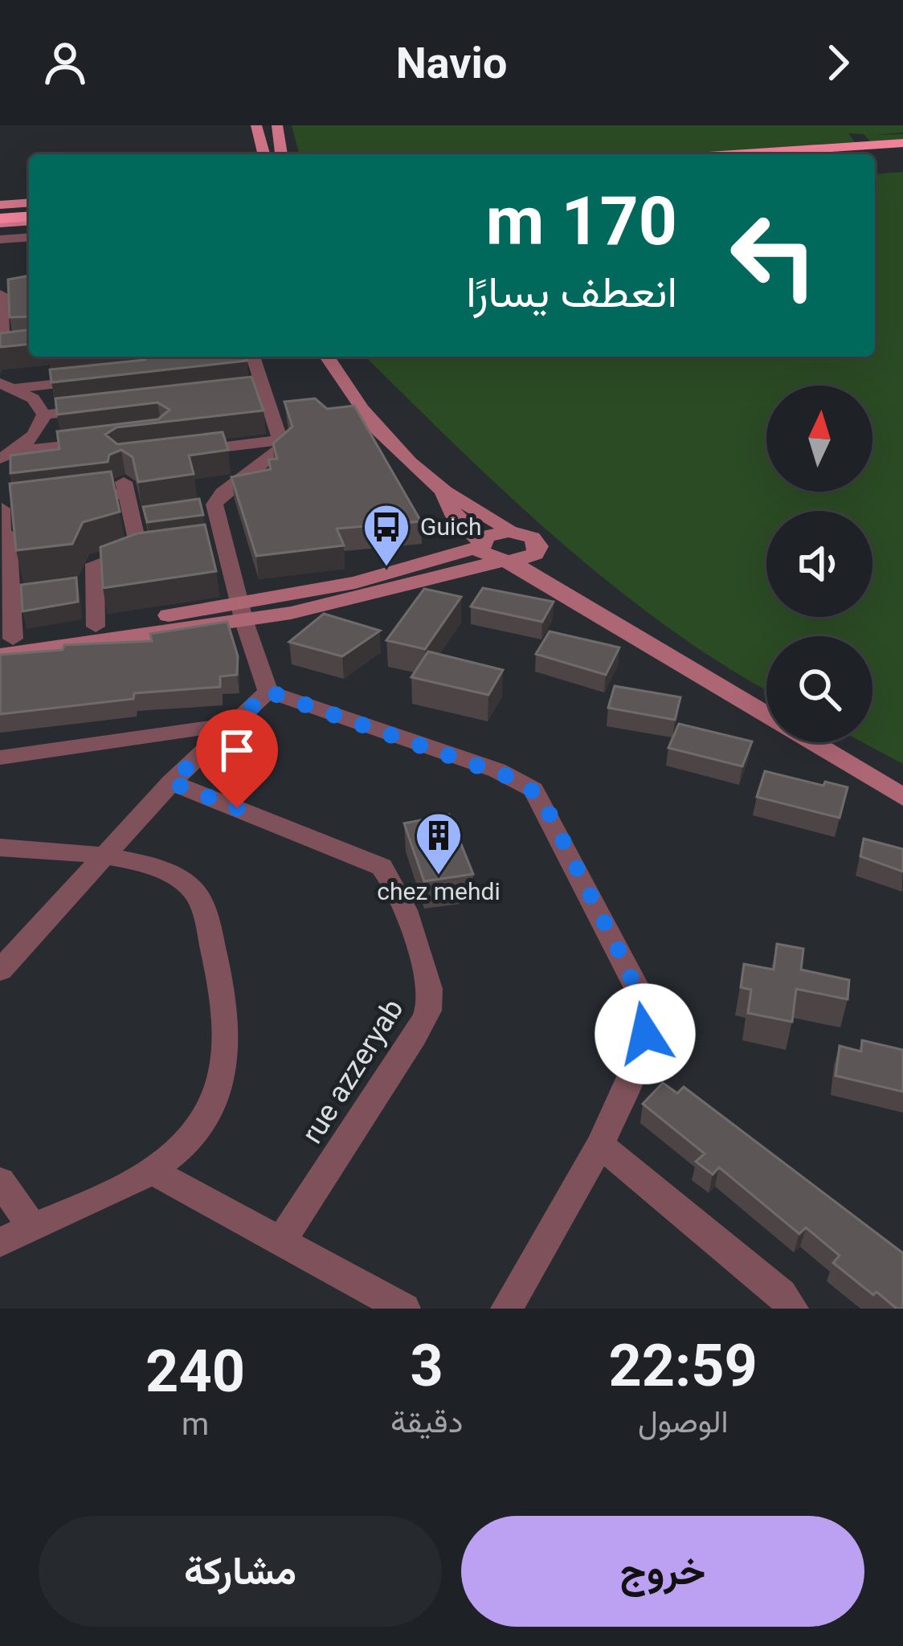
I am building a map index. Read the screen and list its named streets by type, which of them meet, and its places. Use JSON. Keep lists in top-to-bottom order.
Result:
{
  "streets": {
    "street": ["rue azzeryab"]
  },
  "places": {
    "bus stop": ["Guich"],
    "building": ["chez mehdi"]
  },
  "north": "top",
  "page": {
    "header": "Navio",
    "turn": ["170 m", "انعطف يسارًا"],
    "eta": [
      "22:59",
      "الوصول",
      "3",
      "دقيقة",
      "240",
      "m"
    ],
    "buttons": ["خروج", "مشاركة"]
  }
}
